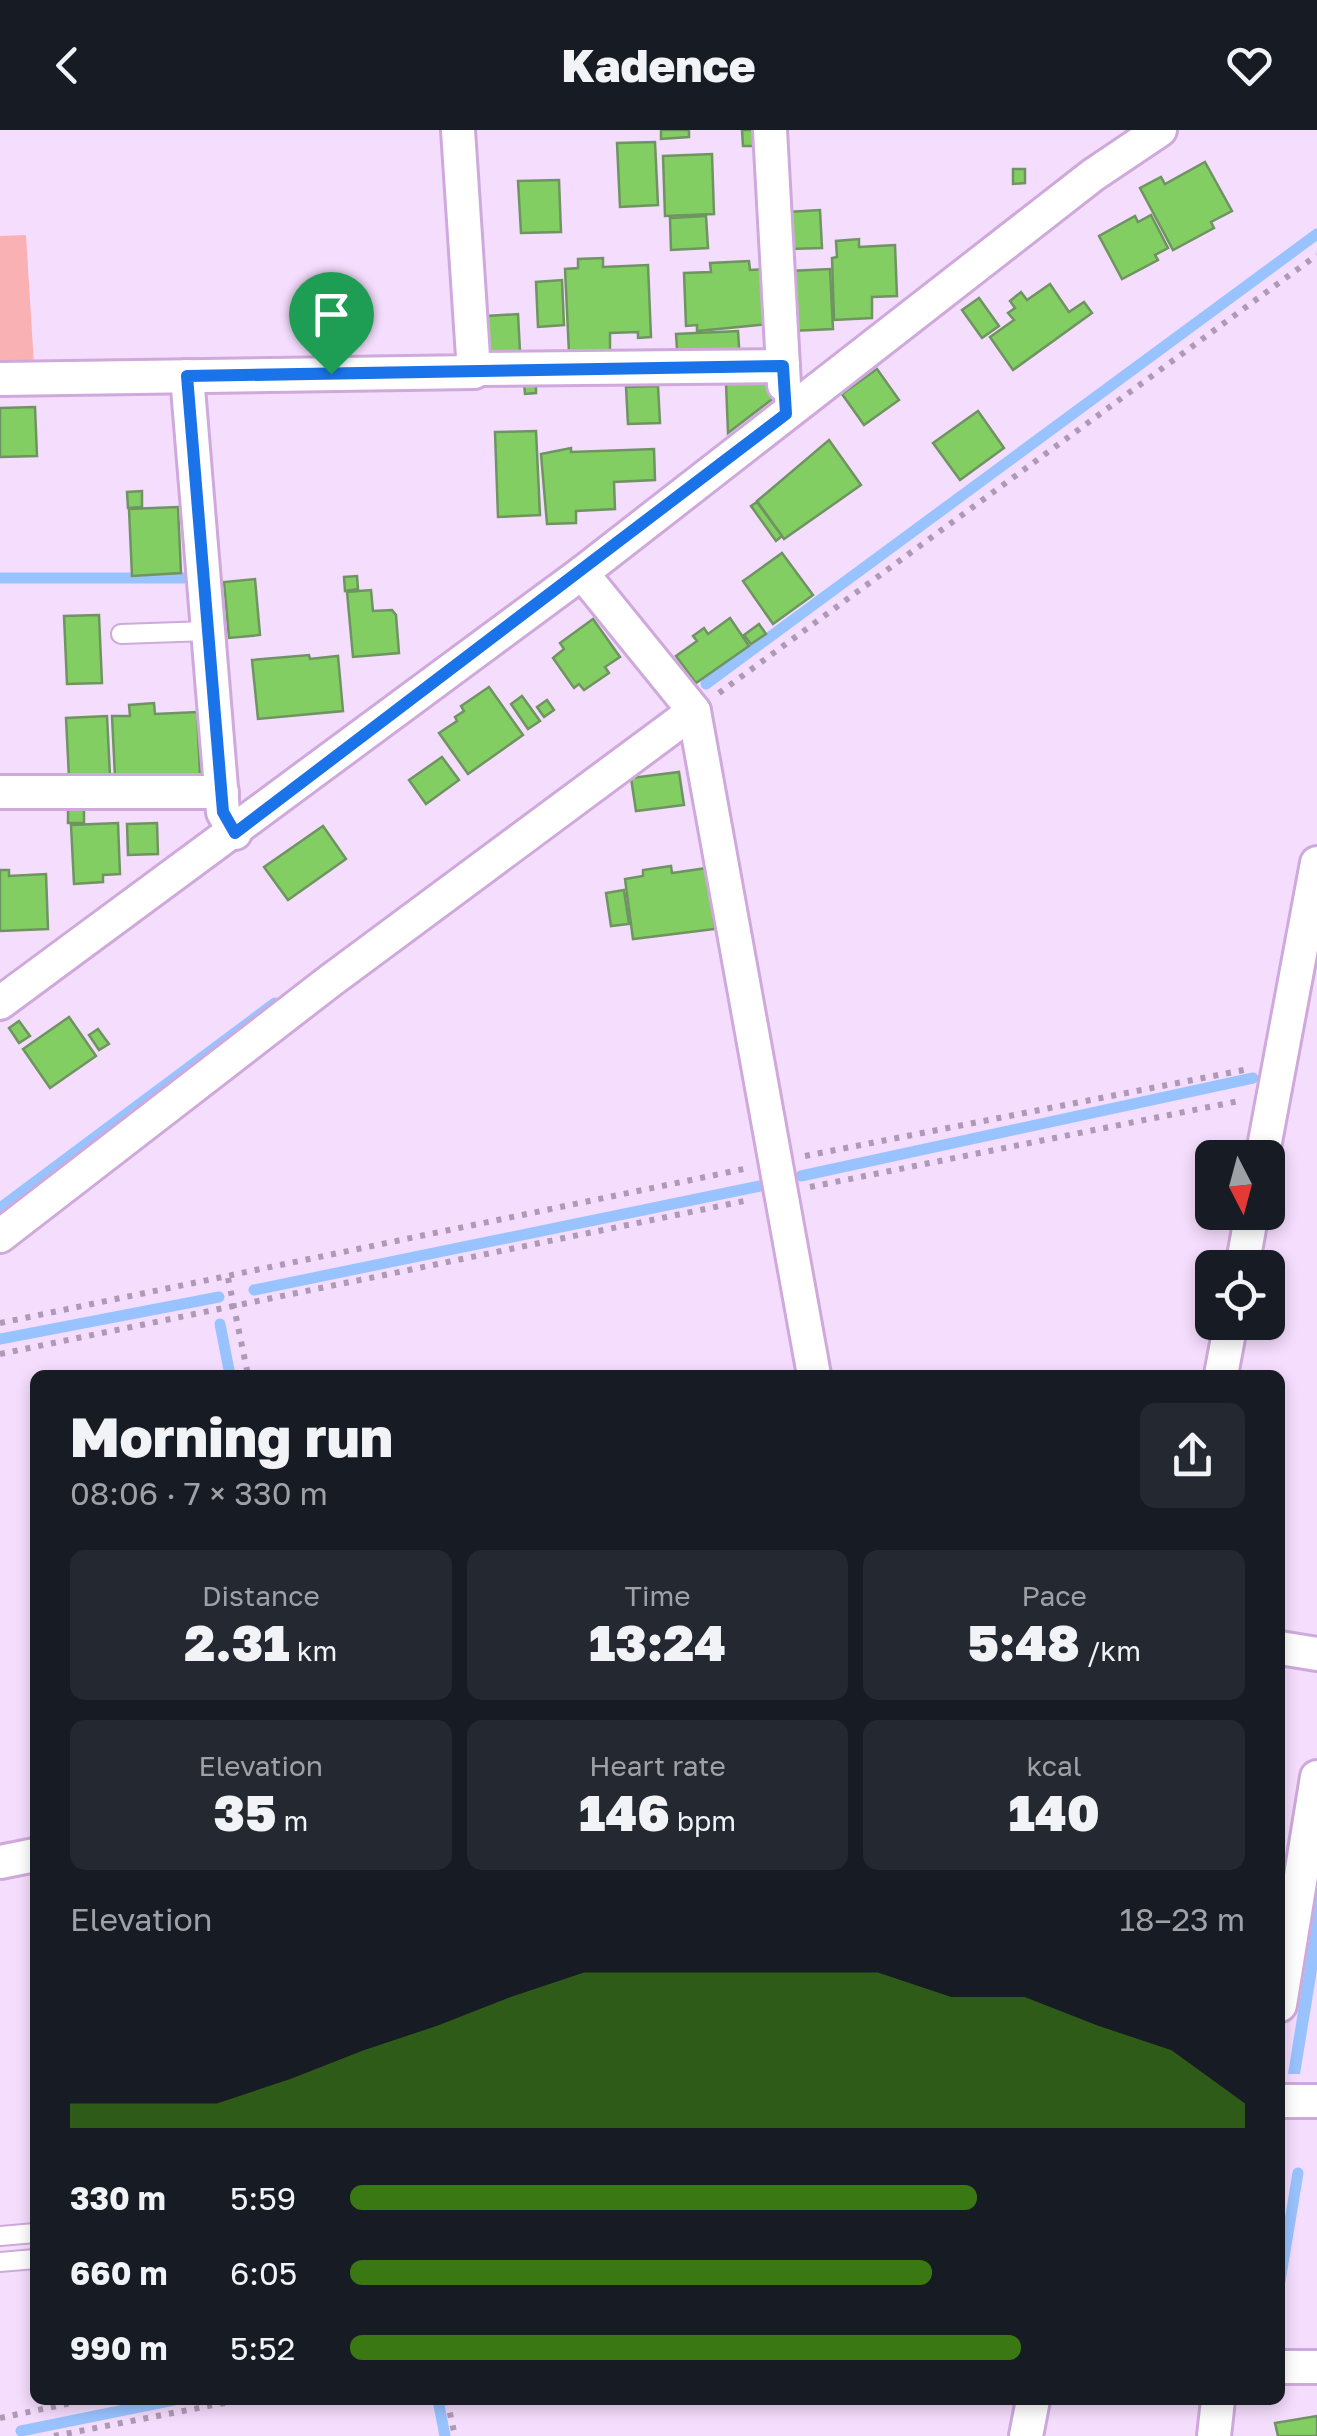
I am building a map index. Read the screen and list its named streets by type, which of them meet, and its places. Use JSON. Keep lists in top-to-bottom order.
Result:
{
  "north": "bottom",
  "page": {
    "header": "Kadence",
    "heading": ["Morning run", "08:06 · 7 × 330 m"],
    "stats": [
      ["Distance", "2.31 km"],
      ["Time", "13:24"],
      ["Pace", "5:48 /km"],
      ["Elevation", "35 m"],
      ["Heart rate", "146 bpm"],
      ["kcal", "140"]
    ],
    "chart": ["Elevation", "18–23 m"],
    "list": [
      {
        "name": "330 m",
        "note": "5:59"
      },
      {
        "name": "660 m",
        "note": "6:05"
      },
      {
        "name": "990 m",
        "note": "5:52"
      }
    ]
  }
}
